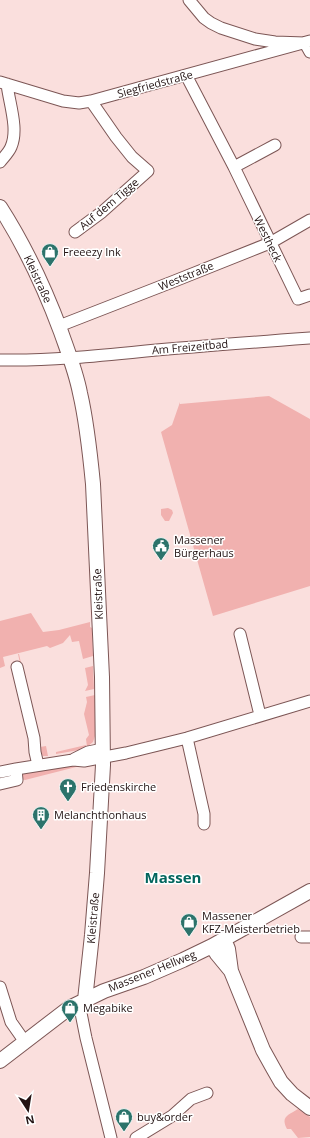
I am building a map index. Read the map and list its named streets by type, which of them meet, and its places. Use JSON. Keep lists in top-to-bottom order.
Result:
{
  "streets": {
    "main road": ["Kleistraße", "Massener Hellweg"],
    "street": [
      "Siegfriedstraße",
      "Auf dem Tigge",
      "Westheck",
      "Weststraße",
      "Am Freizeitbad"
    ]
  },
  "crossings": [
    ["Siegfriedstraße", "Auf dem Tigge"],
    ["Siegfriedstraße", "Westheck"],
    ["Westheck", "Weststraße"],
    ["Weststraße", "Kleistraße"],
    ["Kleistraße", "Am Freizeitbad"],
    ["Kleistraße", "Massener Hellweg"]
  ],
  "districts": ["Massen"],
  "places": {
    "shop": [
      "Freeezy Ink",
      "Massener KFZ-Meisterbetrieb",
      "Megabike",
      "buy&order"
    ],
    "public building": ["Massener Bürgerhaus"],
    "church": ["Friedenskirche"],
    "building": ["Melanchthonhaus"]
  },
  "north": "bottom"
}
